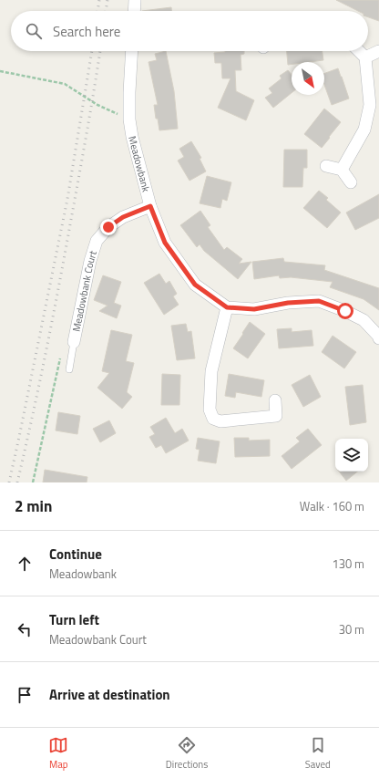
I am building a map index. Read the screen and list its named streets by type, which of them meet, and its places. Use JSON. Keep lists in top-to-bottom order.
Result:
{
  "streets": {
    "street": ["Meadowbank", "Meadowbank Court"]
  },
  "crossings": [
    ["Meadowbank", "Meadowbank Court"]
  ],
  "north": "bottom right",
  "page": {
    "search": "Search here",
    "heading": ["2 min", "Walk · 160 m"],
    "list": [
      ["Continue", "Meadowbank", "130 m"],
      ["Turn left", "Meadowbank Court", "30 m"],
      "Arrive at destination"
    ],
    "nav": ["Map", "Directions", "Saved"]
  }
}
